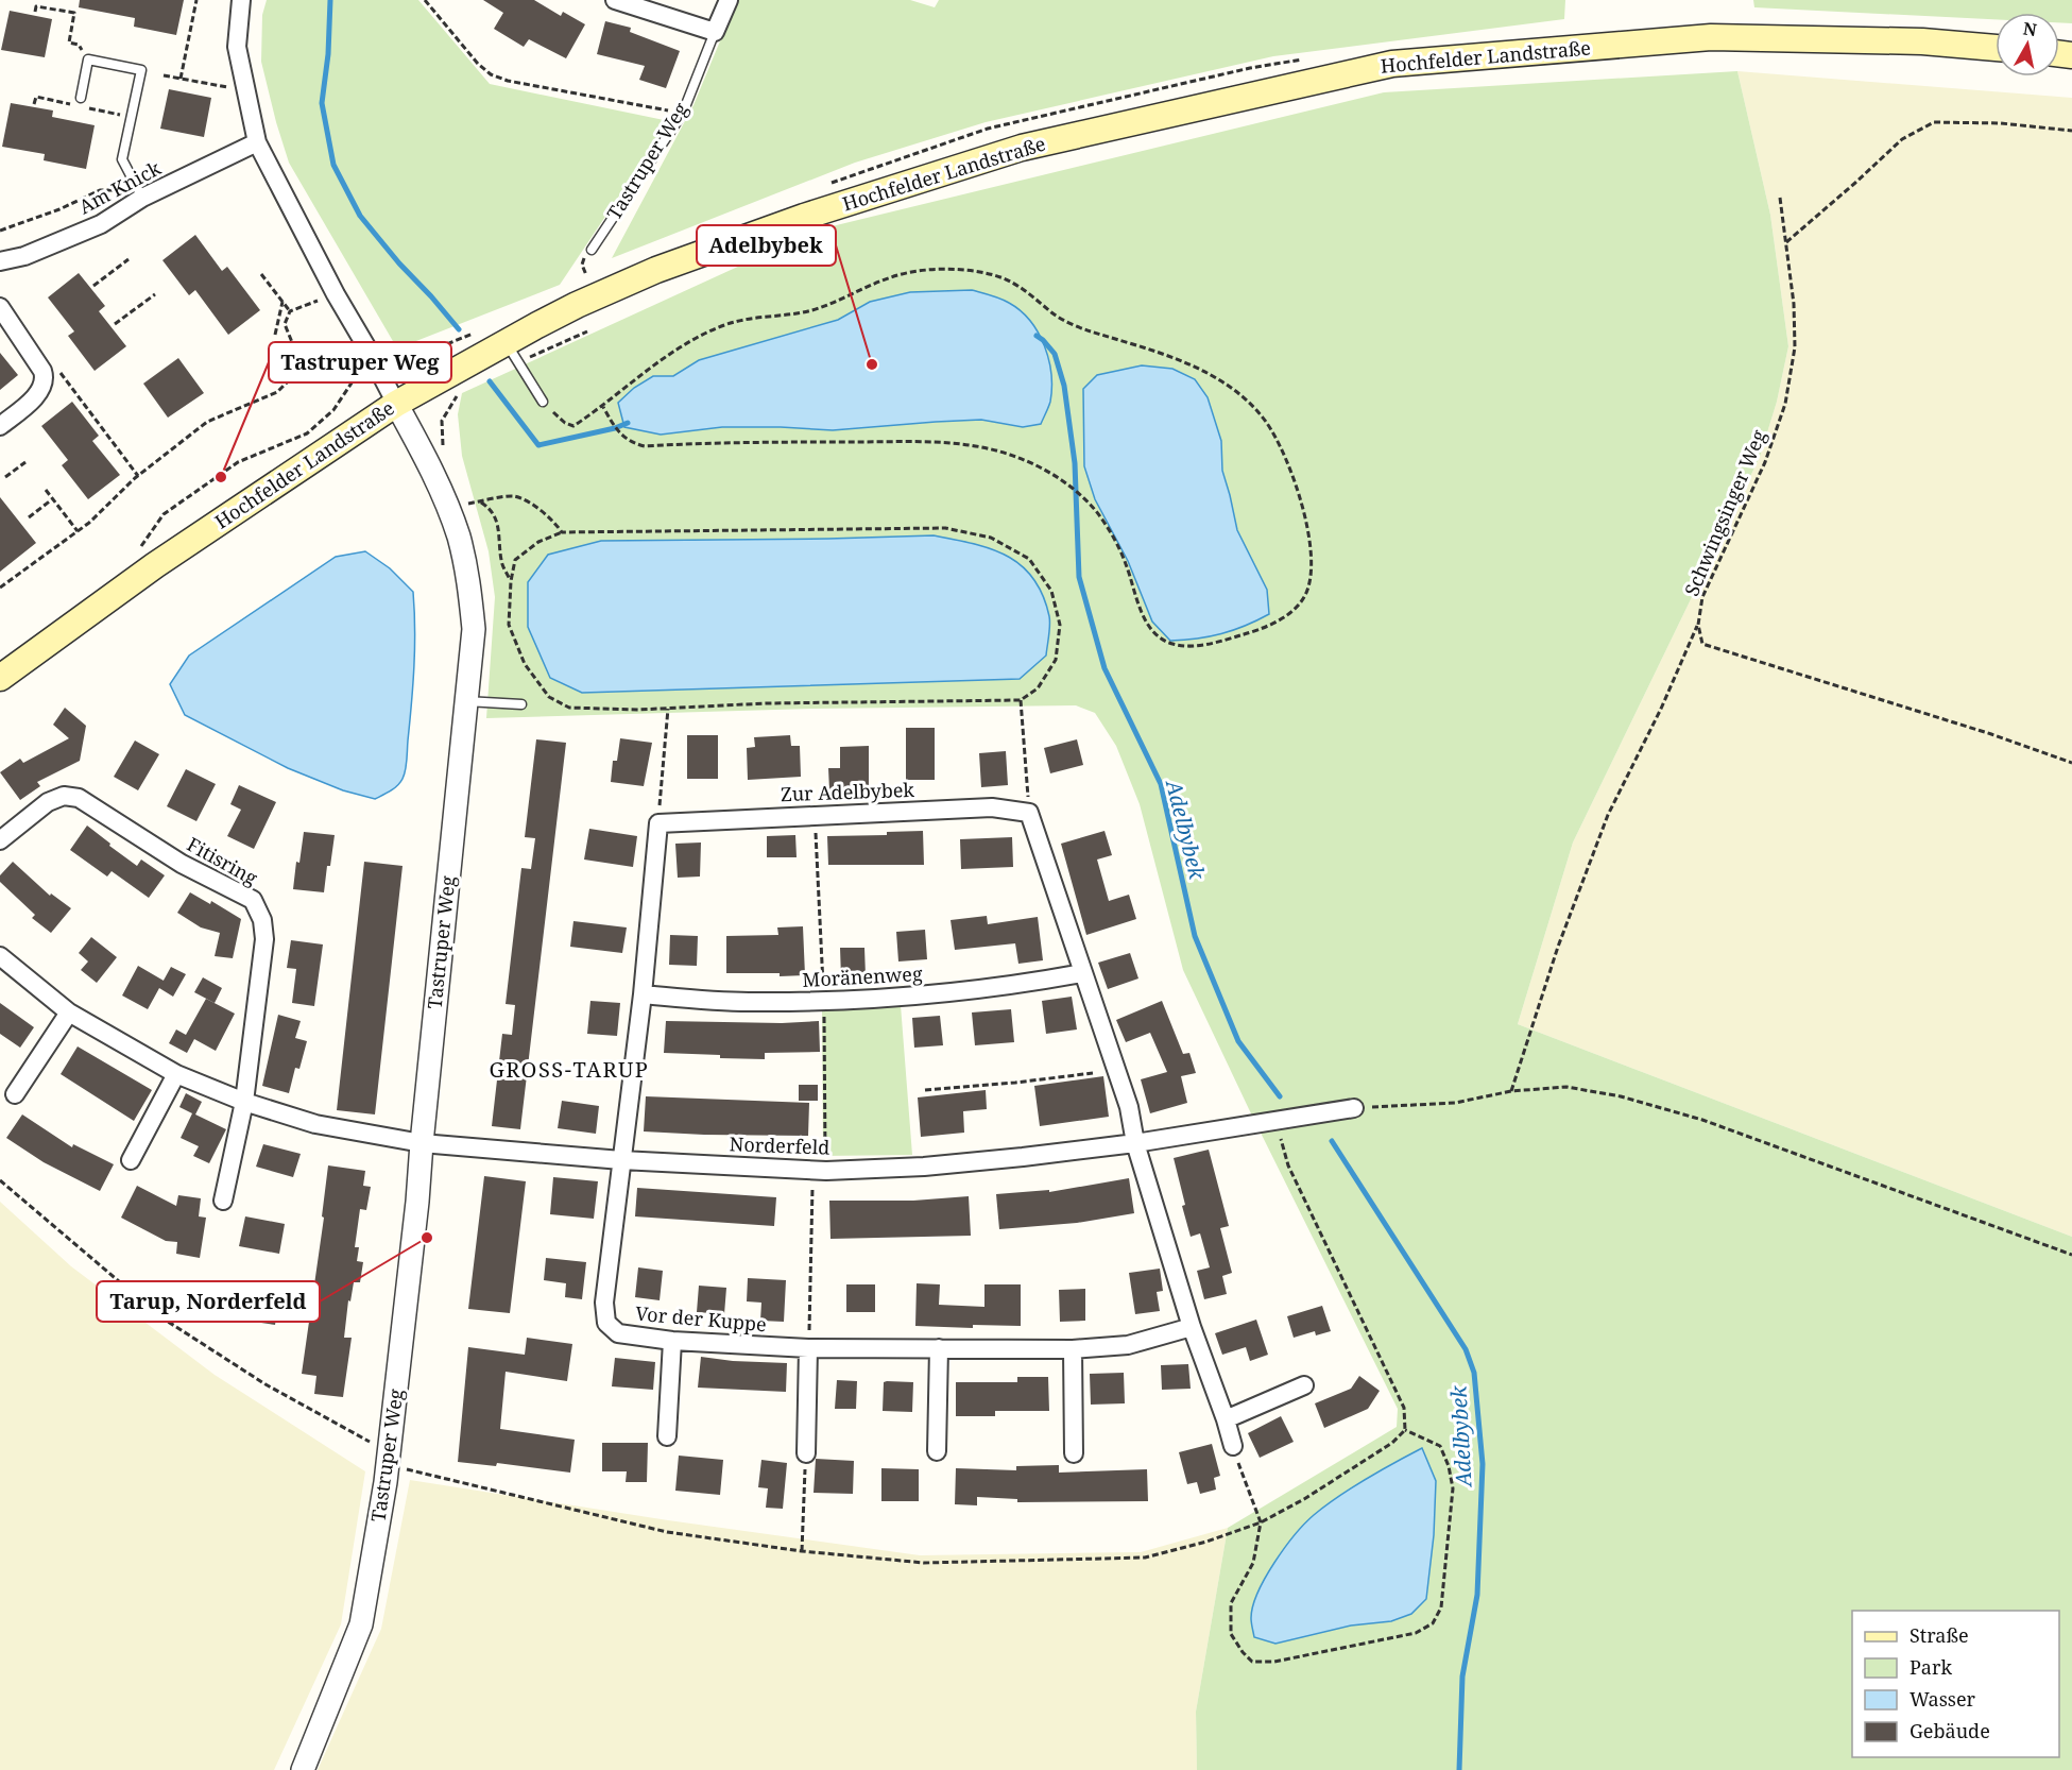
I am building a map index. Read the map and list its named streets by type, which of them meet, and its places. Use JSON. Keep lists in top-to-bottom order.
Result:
{
  "streets": {
    "main road": ["Hochfelder Landstraße"],
    "street": [
      "Tastruper Weg",
      "Am Knick",
      "Zur Adelbybek",
      "Fitisring",
      "Moränenweg",
      "Norderfeld",
      "Vor der Kuppe"
    ],
    "path": ["Schwingsinger Weg"]
  },
  "crossings": [
    ["Hochfelder Landstraße", "Tastruper Weg"],
    ["Tastruper Weg", "Am Knick"],
    ["Tastruper Weg", "Norderfeld"],
    ["Norderfeld", "Vor der Kuppe"]
  ],
  "districts": ["GROSS-TARUP"],
  "water": ["Adelbybek"],
  "places": ["Adelbybek", "Tastruper Weg", "Tarup, Norderfeld"],
  "legend": [
    "Straße",
    "Park",
    "Wasser",
    "Gebäude"
  ],
  "north": "top"
}
